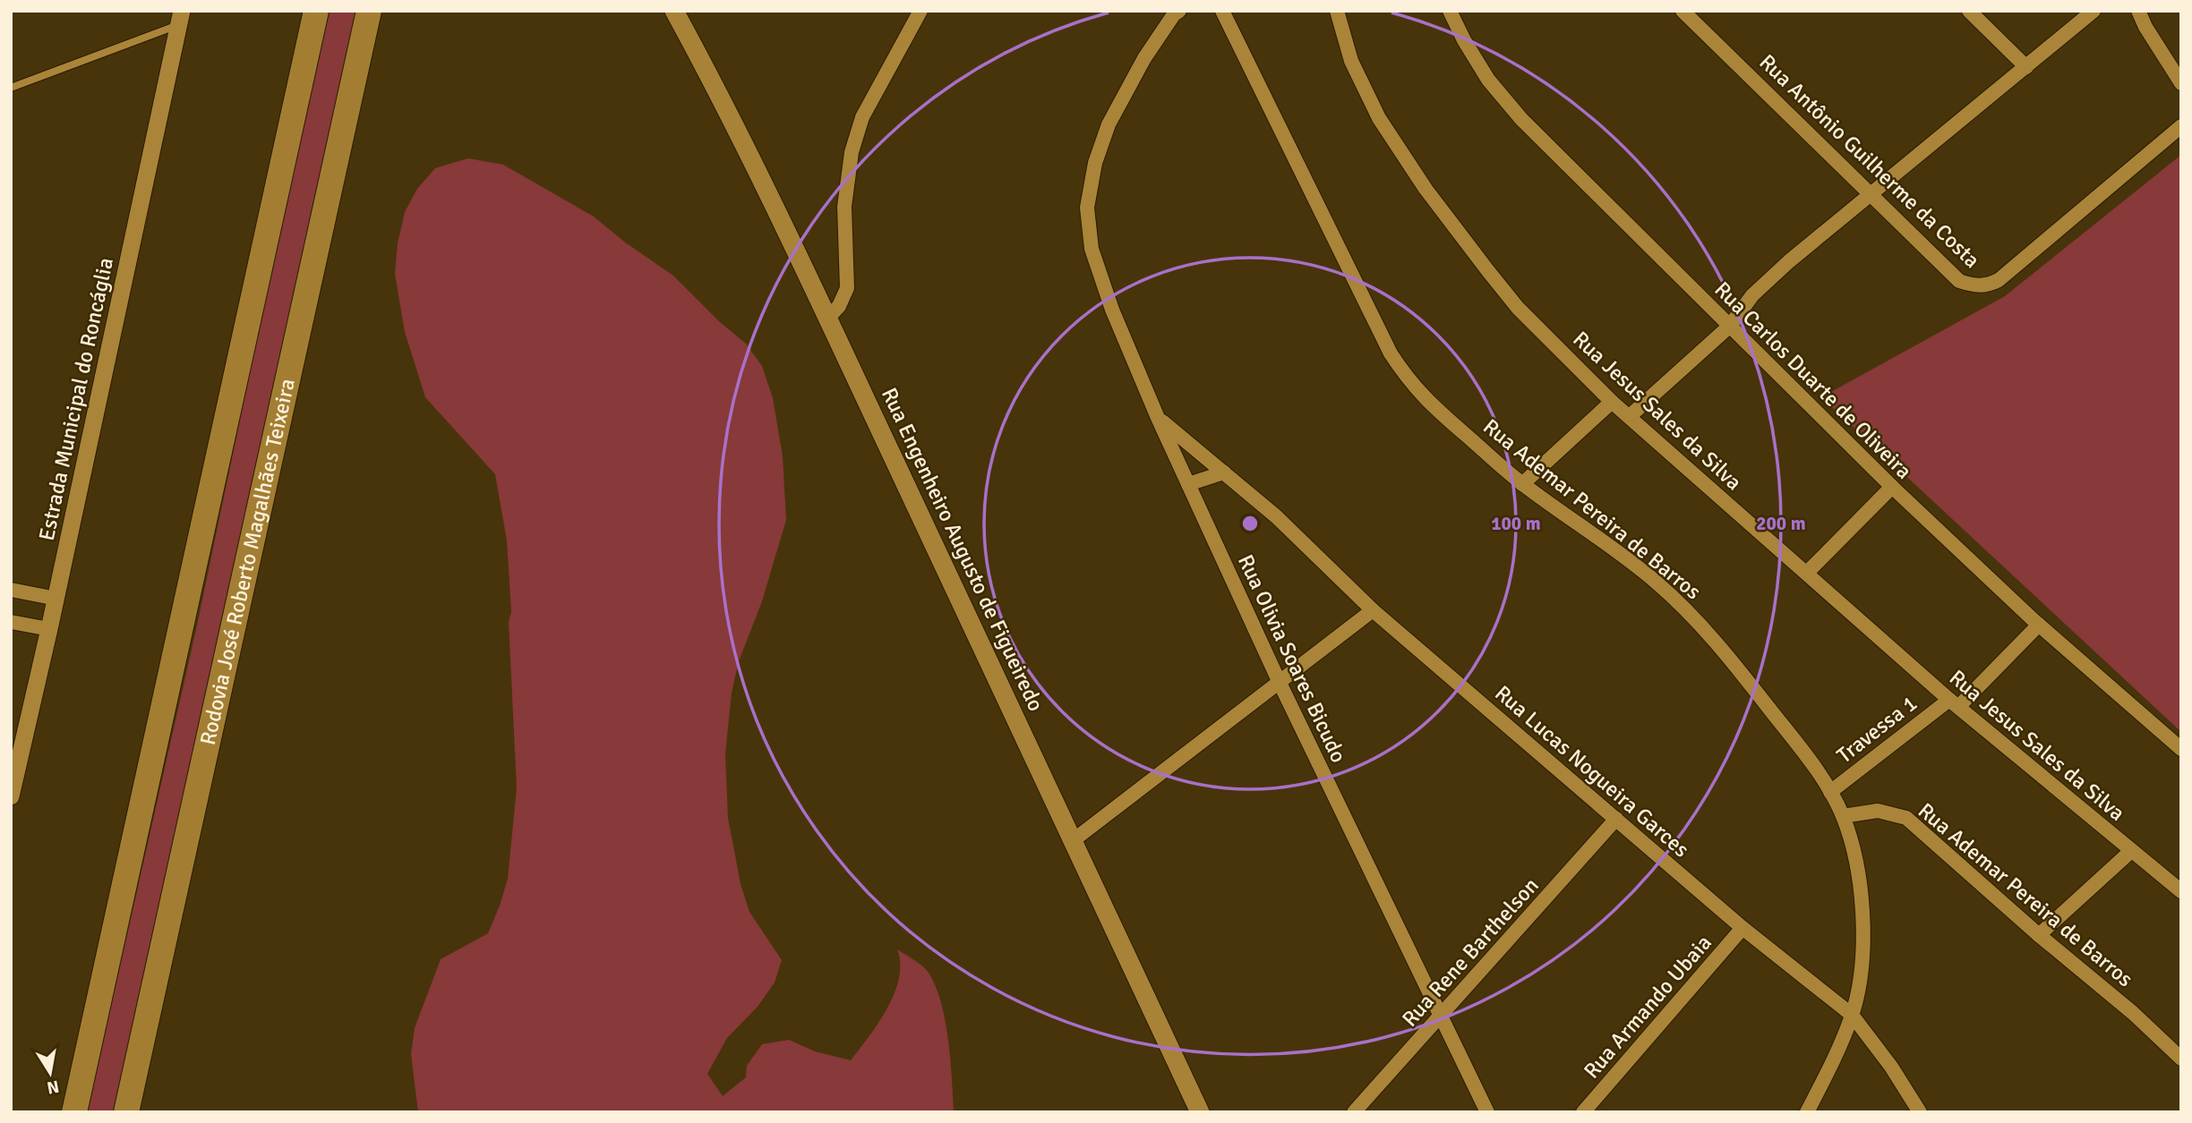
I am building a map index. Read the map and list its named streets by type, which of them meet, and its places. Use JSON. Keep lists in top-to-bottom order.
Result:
{
  "streets": {
    "highway": ["Rodovia José Roberto Magalhães Teixeira"],
    "main road": ["Rua Engenheiro Augusto de Figueiredo"],
    "street": [
      "Rua Antônio Guilherme da Costa",
      "Rua Carlos Duarte de Oliveira",
      "Estrada Municipal do Roncáglia",
      "Rua Jesus Sales da Silva",
      "Rua Ademar Pereira de Barros",
      "Rua Olivia Soares Bicudo",
      "Travessa 1",
      "Rua Lucas Nogueira Garces",
      "Rua Rene Barthelson",
      "Rua Armando Ubaia"
    ]
  },
  "crossings": [
    ["Rua Carlos Duarte de Oliveira", "Travessa 1"],
    ["Rua Jesus Sales da Silva", "Travessa 1"],
    ["Rua Ademar Pereira de Barros", "Travessa 1"],
    ["Rua Olivia Soares Bicudo", "Rua Lucas Nogueira Garces"],
    ["Rua Olivia Soares Bicudo", "Rua Rene Barthelson"],
    ["Rua Lucas Nogueira Garces", "Rua Rene Barthelson"],
    ["Rua Lucas Nogueira Garces", "Rua Armando Ubaia"]
  ],
  "north": "bottom",
  "rings": ["100 m", "200 m"]
}
